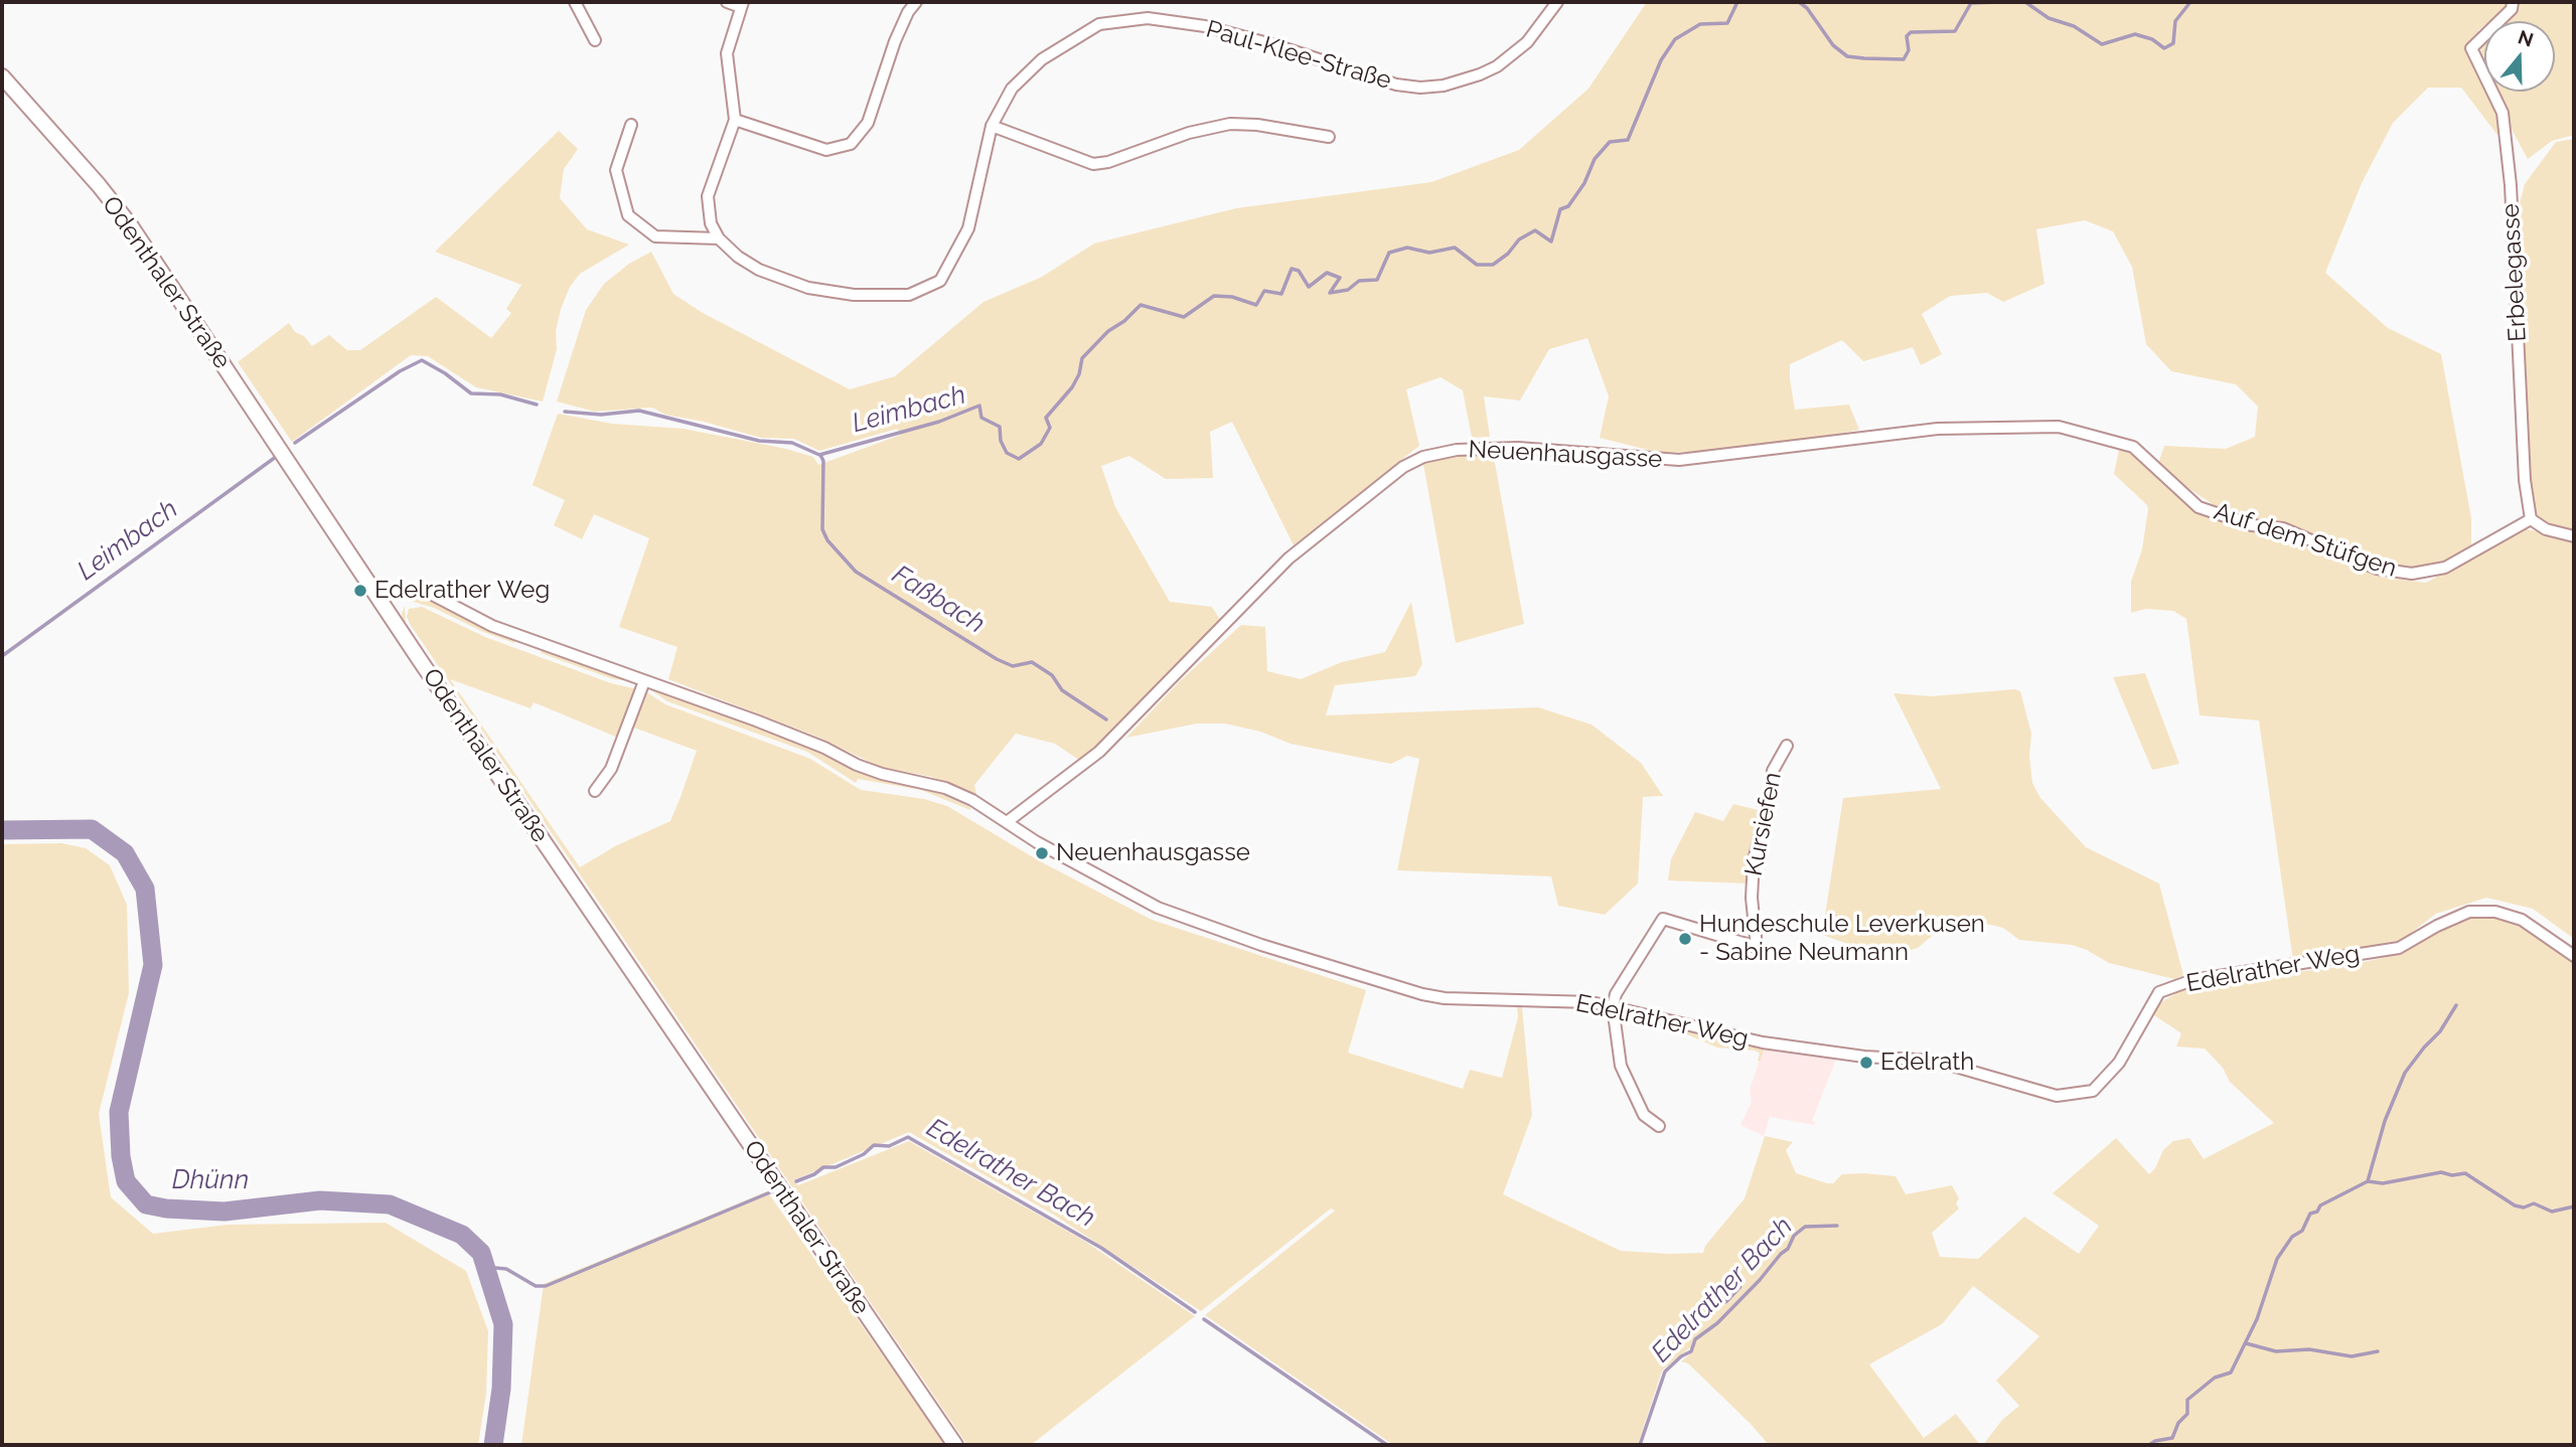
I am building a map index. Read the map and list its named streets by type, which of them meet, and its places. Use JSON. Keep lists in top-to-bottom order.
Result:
{
  "streets": {
    "main road": ["Odenthaler Straße"],
    "street": [
      "Paul-Klee-Straße",
      "Erbelegasse",
      "Neuenhausgasse",
      "Auf dem Stüfgen",
      "Kursiefen",
      "Edelrather Weg"
    ]
  },
  "crossings": [
    ["Erbelegasse", "Auf dem Stüfgen"],
    ["Odenthaler Straße", "Edelrather Weg"],
    ["Neuenhausgasse", "Auf dem Stüfgen"],
    ["Neuenhausgasse", "Edelrather Weg"],
    ["Kursiefen", "Edelrather Weg"]
  ],
  "water": [
    "Leimbach",
    "Faßbach",
    "Edelrather Bach",
    "Dhünn"
  ],
  "places": [
    "Edelrather Weg",
    "Neuenhausgasse",
    "Hundeschule Leverkusen - Sabine Neumann",
    "Edelrath"
  ],
  "north": "top"
}
